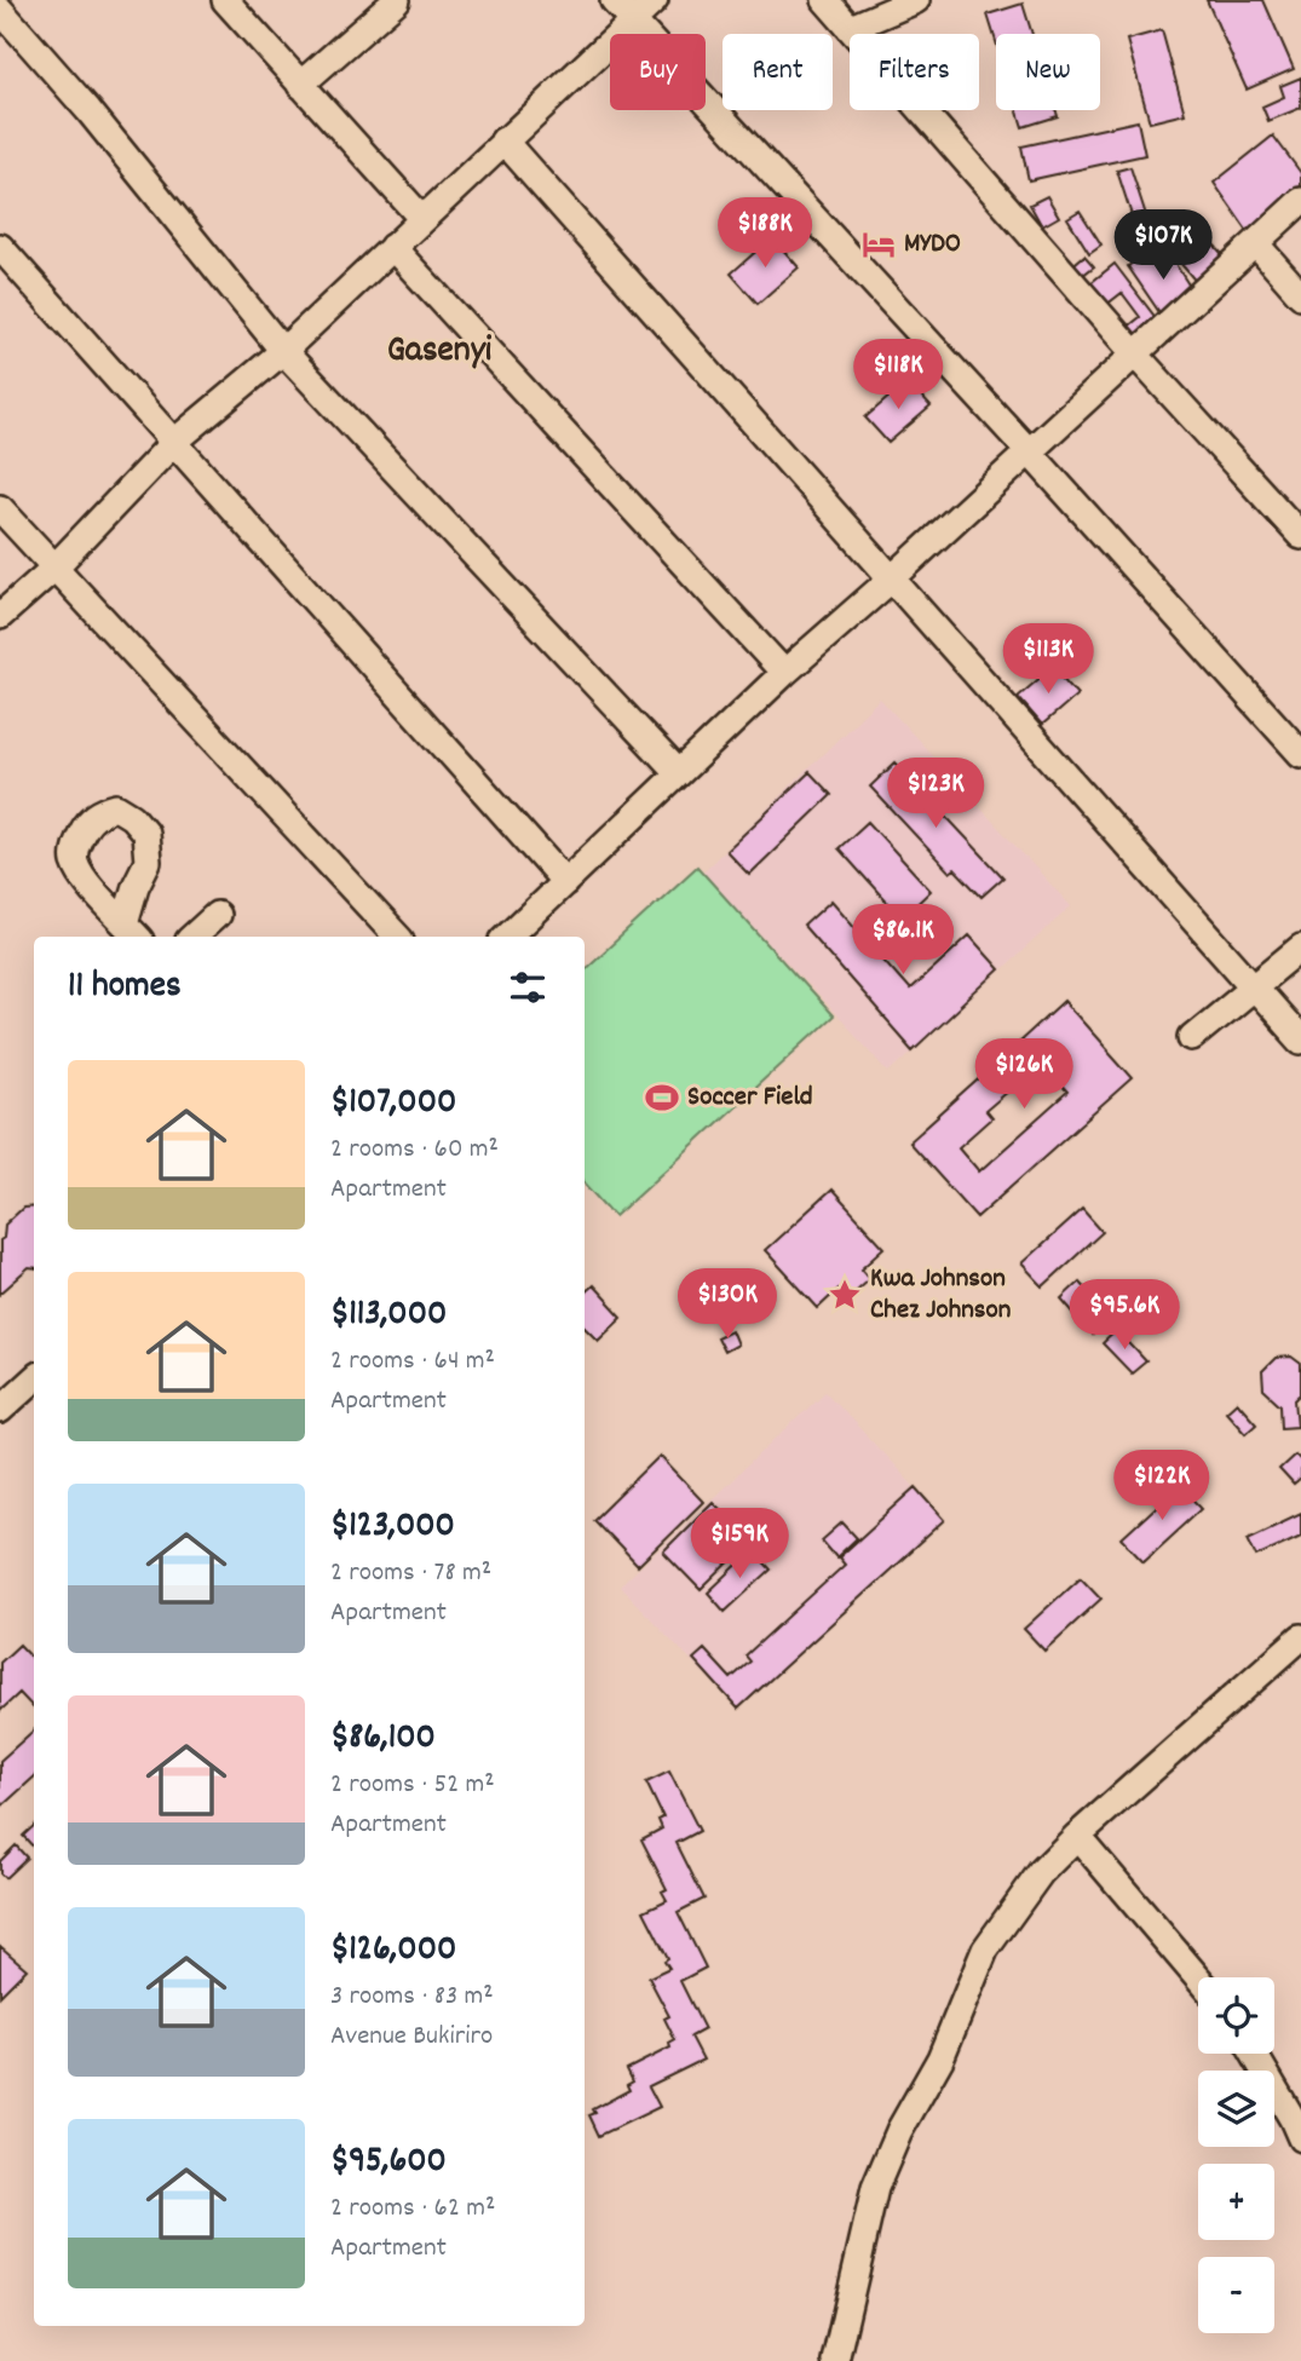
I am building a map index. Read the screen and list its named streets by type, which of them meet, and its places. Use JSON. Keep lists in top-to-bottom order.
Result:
{
  "districts": ["Gasenyi"],
  "places": {
    "hotel": ["MYDO"],
    "sports": ["Soccer Field"],
    "place": ["Kwa Johnson Chez Johnson"]
  },
  "page": {
    "chip": [
      "Buy",
      "Rent",
      "Filters",
      "New"
    ],
    "price": [
      "$188K",
      "$107K",
      "$118K",
      "$113K",
      "$123K",
      "$86.1K",
      "$126K",
      "$130K",
      "$95.6K",
      "$122K",
      "$159K"
    ],
    "heading": "11 homes",
    "list": [
      {
        "name": "$107,000",
        "note": "2 rooms · 60 m² · Apartment"
      },
      {
        "name": "$113,000",
        "note": "2 rooms · 64 m² · Apartment"
      },
      {
        "name": "$123,000",
        "note": "2 rooms · 78 m² · Apartment"
      },
      {
        "name": "$86,100",
        "note": "2 rooms · 52 m² · Apartment"
      },
      {
        "name": "$126,000",
        "note": "3 rooms · 83 m² · Avenue Bukiriro"
      },
      {
        "name": "$95,600",
        "note": "2 rooms · 62 m² · Apartment"
      }
    ],
    "map_buttons": ["+", "−"]
  }
}
